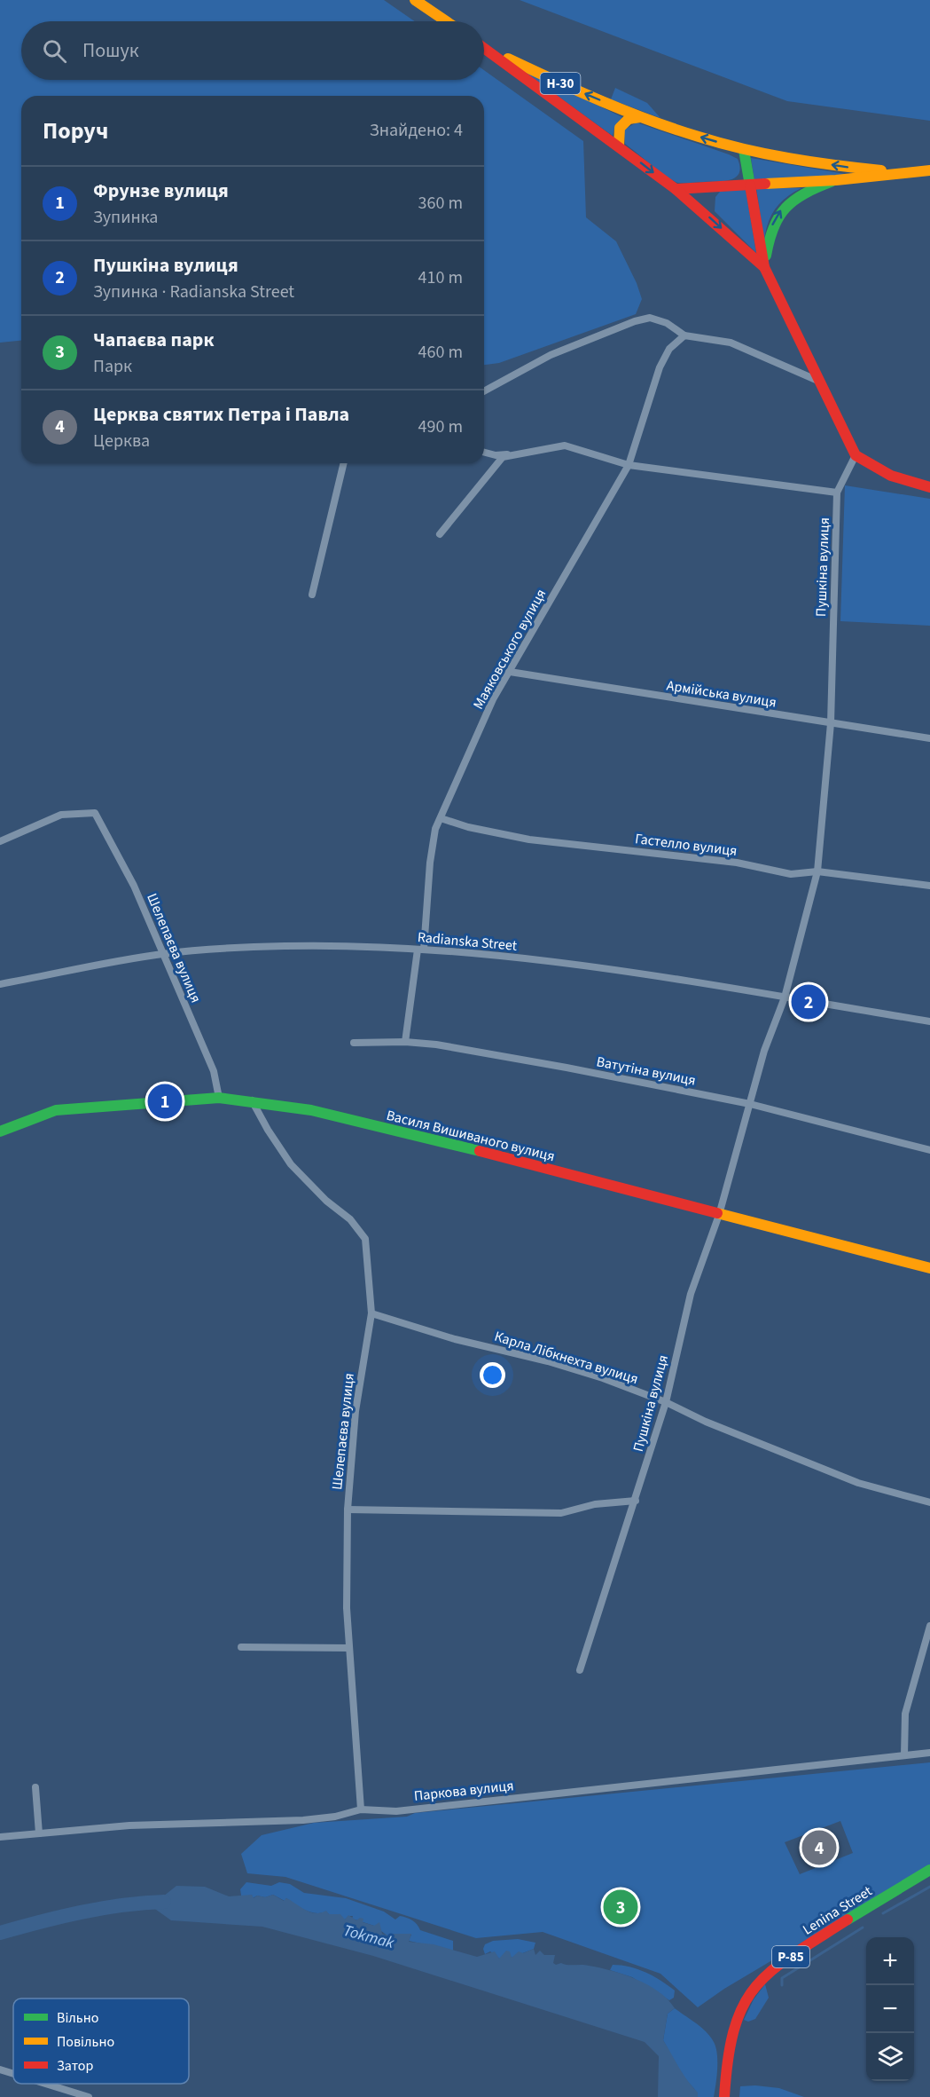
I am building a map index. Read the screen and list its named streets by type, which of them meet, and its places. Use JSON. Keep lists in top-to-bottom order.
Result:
{
  "streets": {
    "street": [
      "Н-30",
      "Пушкіна вулиця",
      "Маяковського вулиця",
      "Армійська вулиця",
      "Гастелло вулиця",
      "Radianska Street",
      "Шелепаєва вулиця",
      "Ватутіна вулиця",
      "Василя Вишиваного вулиця",
      "Карла Лібкнехта вулиця",
      "Паркова вулиця",
      "Lenina Street",
      "Р-85"
    ]
  },
  "crossings": [
    ["Пушкіна вулиця", "Армійська вулиця"],
    ["Пушкіна вулиця", "Гастелло вулиця"],
    ["Пушкіна вулиця", "Radianska Street"],
    ["Пушкіна вулиця", "Ватутіна вулиця"],
    ["Пушкіна вулиця", "Василя Вишиваного вулиця"],
    ["Пушкіна вулиця", "Карла Лібкнехта вулиця"],
    ["Маяковського вулиця", "Армійська вулиця"],
    ["Маяковського вулиця", "Гастелло вулиця"],
    ["Маяковського вулиця", "Radianska Street"],
    ["Маяковського вулиця", "Ватутіна вулиця"],
    ["Radianska Street", "Шелепаєва вулиця"],
    ["Шелепаєва вулиця", "Василя Вишиваного вулиця"],
    ["Шелепаєва вулиця", "Карла Лібкнехта вулиця"],
    ["Шелепаєва вулиця", "Паркова вулиця"]
  ],
  "water": ["Tokmak"],
  "legend": ["Вільно", "Повільно", "Затор"],
  "page": {
    "search": "Пошук",
    "heading": ["Поруч", "Знайдено: 4"],
    "list": [
      {
        "mark": "1",
        "name": "Фрунзе вулиця",
        "note": "Зупинка",
        "value": "360 m"
      },
      {
        "mark": "2",
        "name": "Пушкіна вулиця",
        "note": "Зупинка · Radianska Street",
        "value": "410 m"
      },
      {
        "mark": "3",
        "name": "Чапаєва парк",
        "note": "Парк",
        "value": "460 m"
      },
      {
        "mark": "4",
        "name": "Церква святих Петра і Павла",
        "note": "Церква",
        "value": "490 m"
      }
    ],
    "pins": [
      "2",
      "1",
      "4",
      "3"
    ],
    "map_buttons": ["+", "−"]
  }
}
